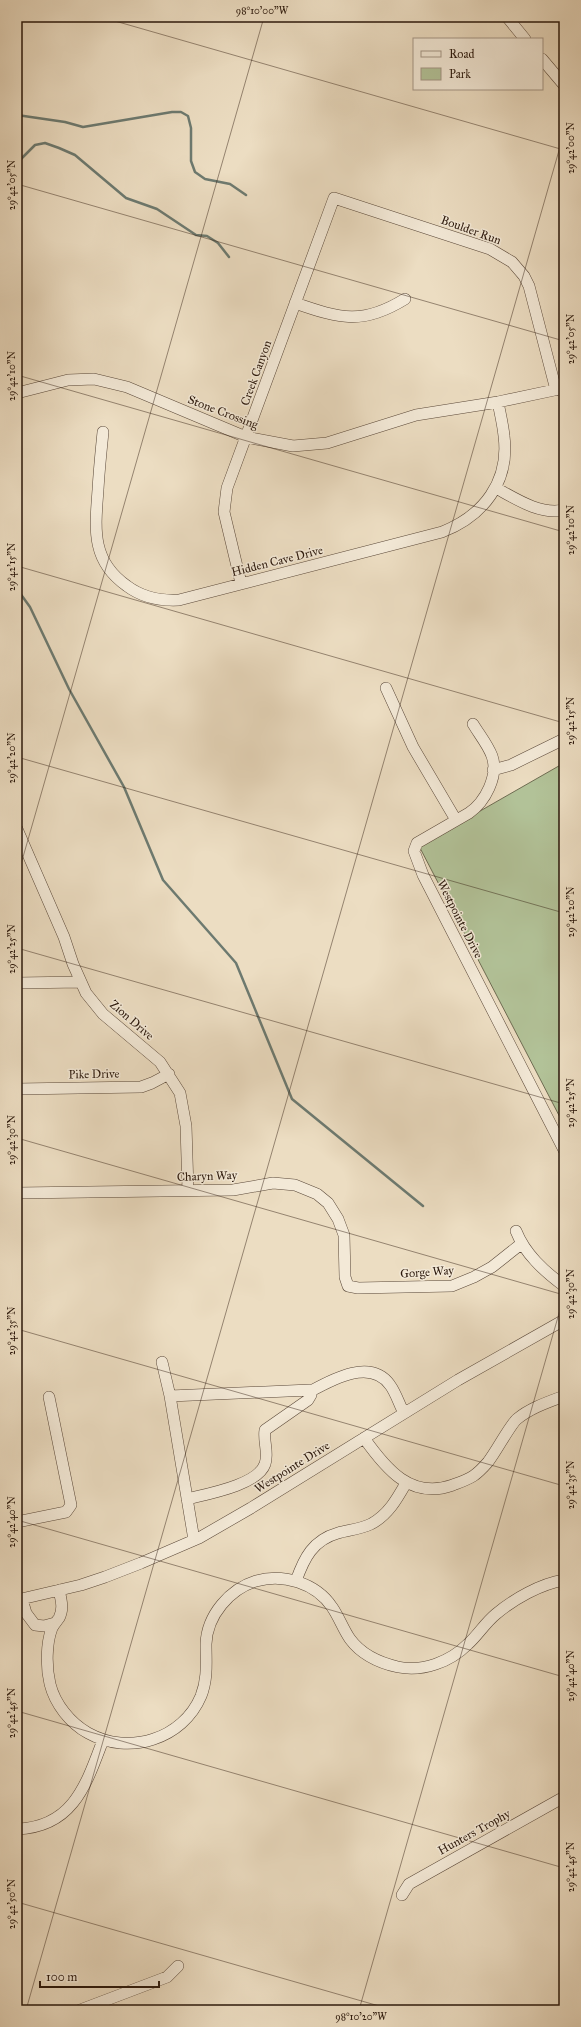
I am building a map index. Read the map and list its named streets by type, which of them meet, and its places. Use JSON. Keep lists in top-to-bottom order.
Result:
{
  "streets": {
    "street": [
      "Boulder Run",
      "Creek Canyon",
      "Stone Crossing",
      "Hidden Cave Drive",
      "Westpointe Drive",
      "Zion Drive",
      "Pike Drive",
      "Charyn Way",
      "Gorge Way",
      "Hunters Trophy"
    ]
  },
  "crossings": [
    ["Boulder Run", "Creek Canyon"],
    ["Boulder Run", "Stone Crossing"],
    ["Creek Canyon", "Stone Crossing"],
    ["Creek Canyon", "Hidden Cave Drive"],
    ["Stone Crossing", "Hidden Cave Drive"],
    ["Zion Drive", "Pike Drive"],
    ["Zion Drive", "Charyn Way"],
    ["Charyn Way", "Gorge Way"]
  ],
  "legend": ["Road", "Park"],
  "scale_bar": "100 m",
  "coordinates": [
    "98°10'00\"W",
    "29°42'00\"N",
    "29°42'05\"N",
    "29°42'10\"N",
    "29°42'15\"N",
    "29°42'20\"N",
    "29°42'25\"N",
    "29°42'30\"N",
    "29°42'35\"N",
    "29°42'40\"N",
    "29°42'45\"N",
    "29°42'50\"N",
    "98°10'20\"W"
  ]
}
